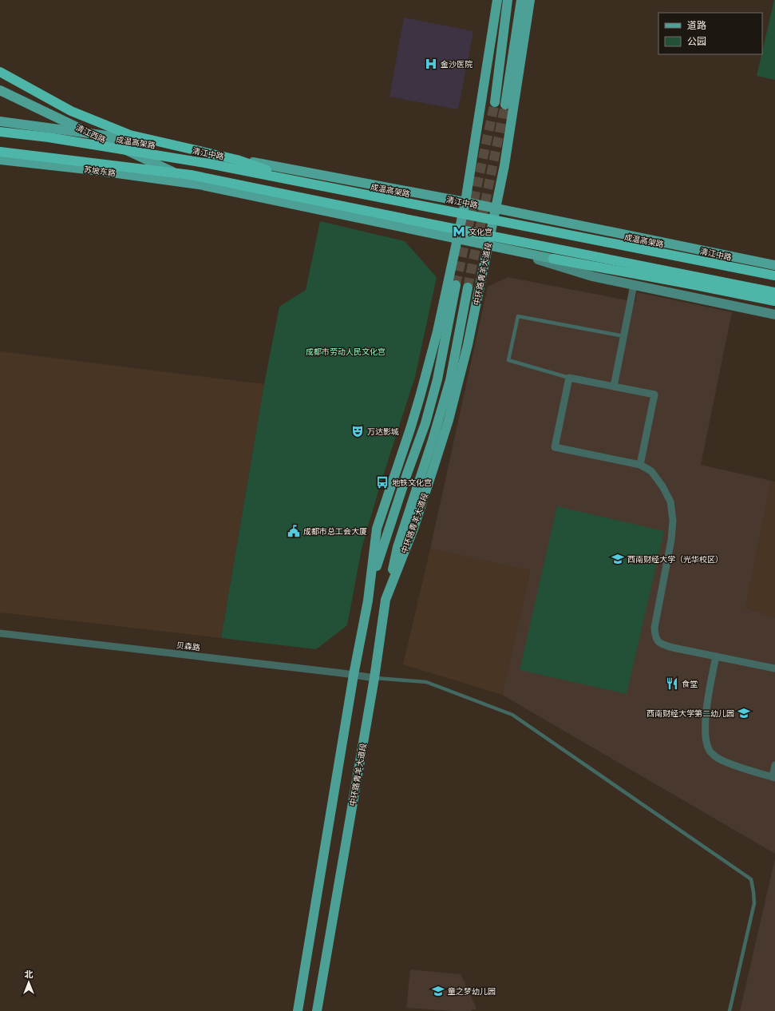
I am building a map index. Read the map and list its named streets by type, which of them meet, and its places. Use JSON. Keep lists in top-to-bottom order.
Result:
{
  "streets": {
    "highway": ["成温高架路"],
    "main road": [
      "清江西路",
      "清江中路",
      "苏坡东路",
      "中环路青羊大道段"
    ],
    "street": ["贝森路"]
  },
  "crossings": [
    ["清江西路", "清江中路"],
    ["清江西路", "苏坡东路"],
    ["清江中路", "中环路青羊大道段"],
    ["中环路青羊大道段", "贝森路"]
  ],
  "parks": ["成都市劳动人民文化宫"],
  "places": {
    "hospital": ["金沙医院"],
    "metro station": ["文化宫"],
    "theatre": ["万达影城"],
    "bus stop": ["地铁文化宫"],
    "public building": ["成都市总工会大厦"],
    "school or university": ["西南财经大学（光华校区）", "西南财经大学第二幼儿园", "童之梦幼儿园"],
    "restaurant": ["食堂"]
  },
  "legend": ["道路", "公园"],
  "north": "top"
}
